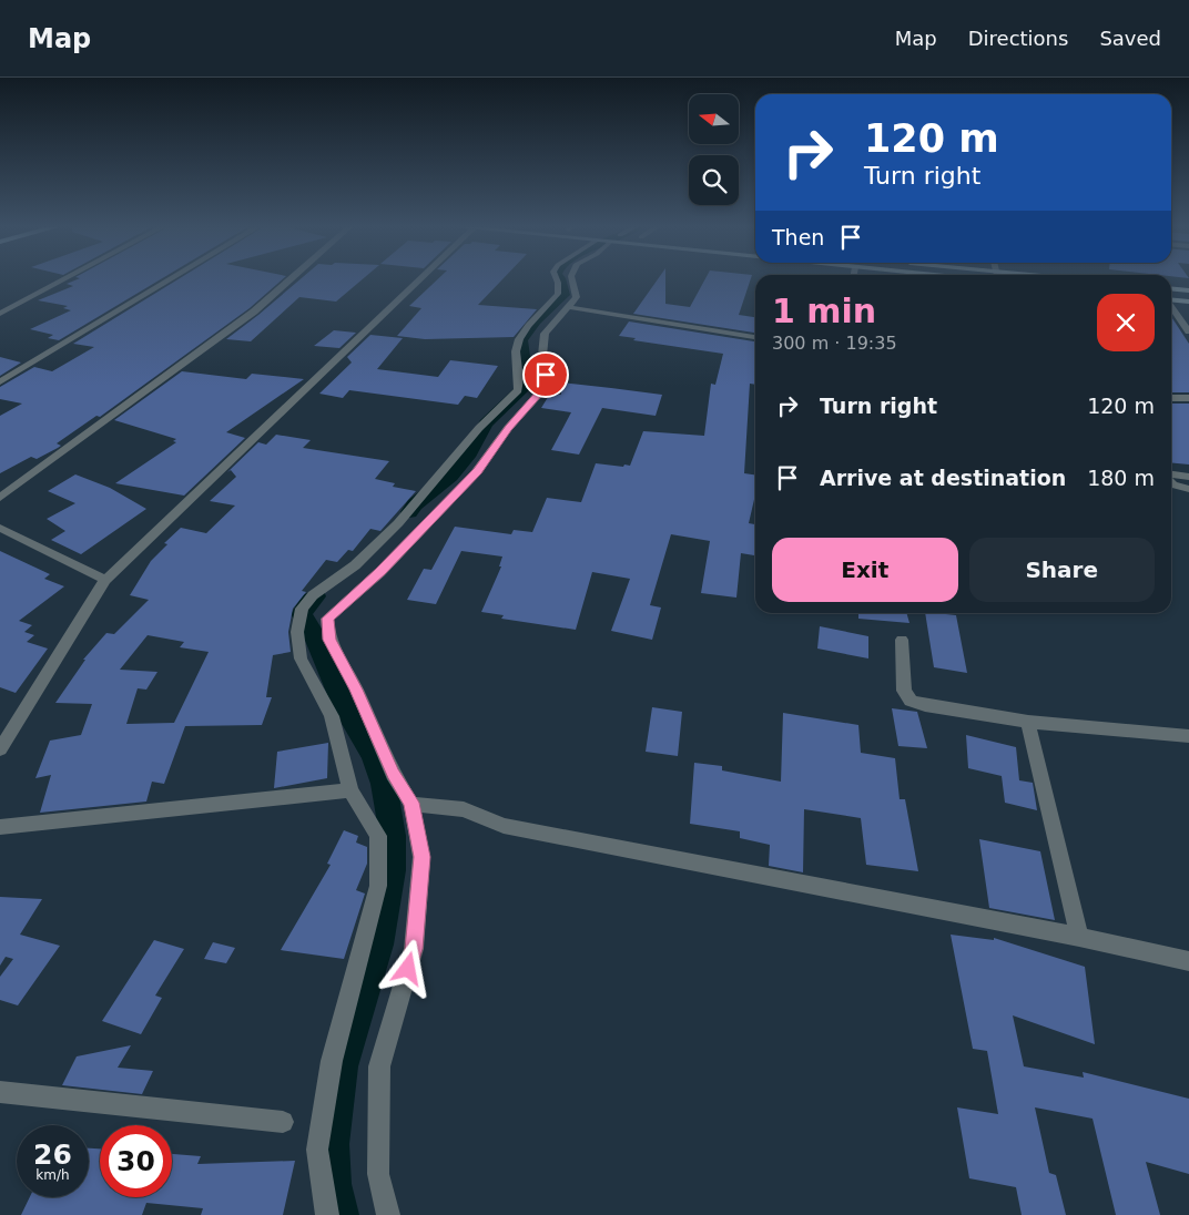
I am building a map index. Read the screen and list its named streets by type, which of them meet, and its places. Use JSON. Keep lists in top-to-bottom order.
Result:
{
  "north": "left",
  "page": {
    "header": "Map",
    "nav": ["Map", "Directions", "Saved"],
    "turn": ["120 m", "Turn right"],
    "then": "Then",
    "heading": ["1 min", "300 m · 19:35"],
    "list": [
      {
        "name": "Turn right",
        "value": "120 m"
      },
      {
        "name": "Arrive at destination",
        "value": "180 m"
      }
    ],
    "buttons": ["Exit", "Share"],
    "speed": "26 km/h",
    "limit": "30"
  }
}
